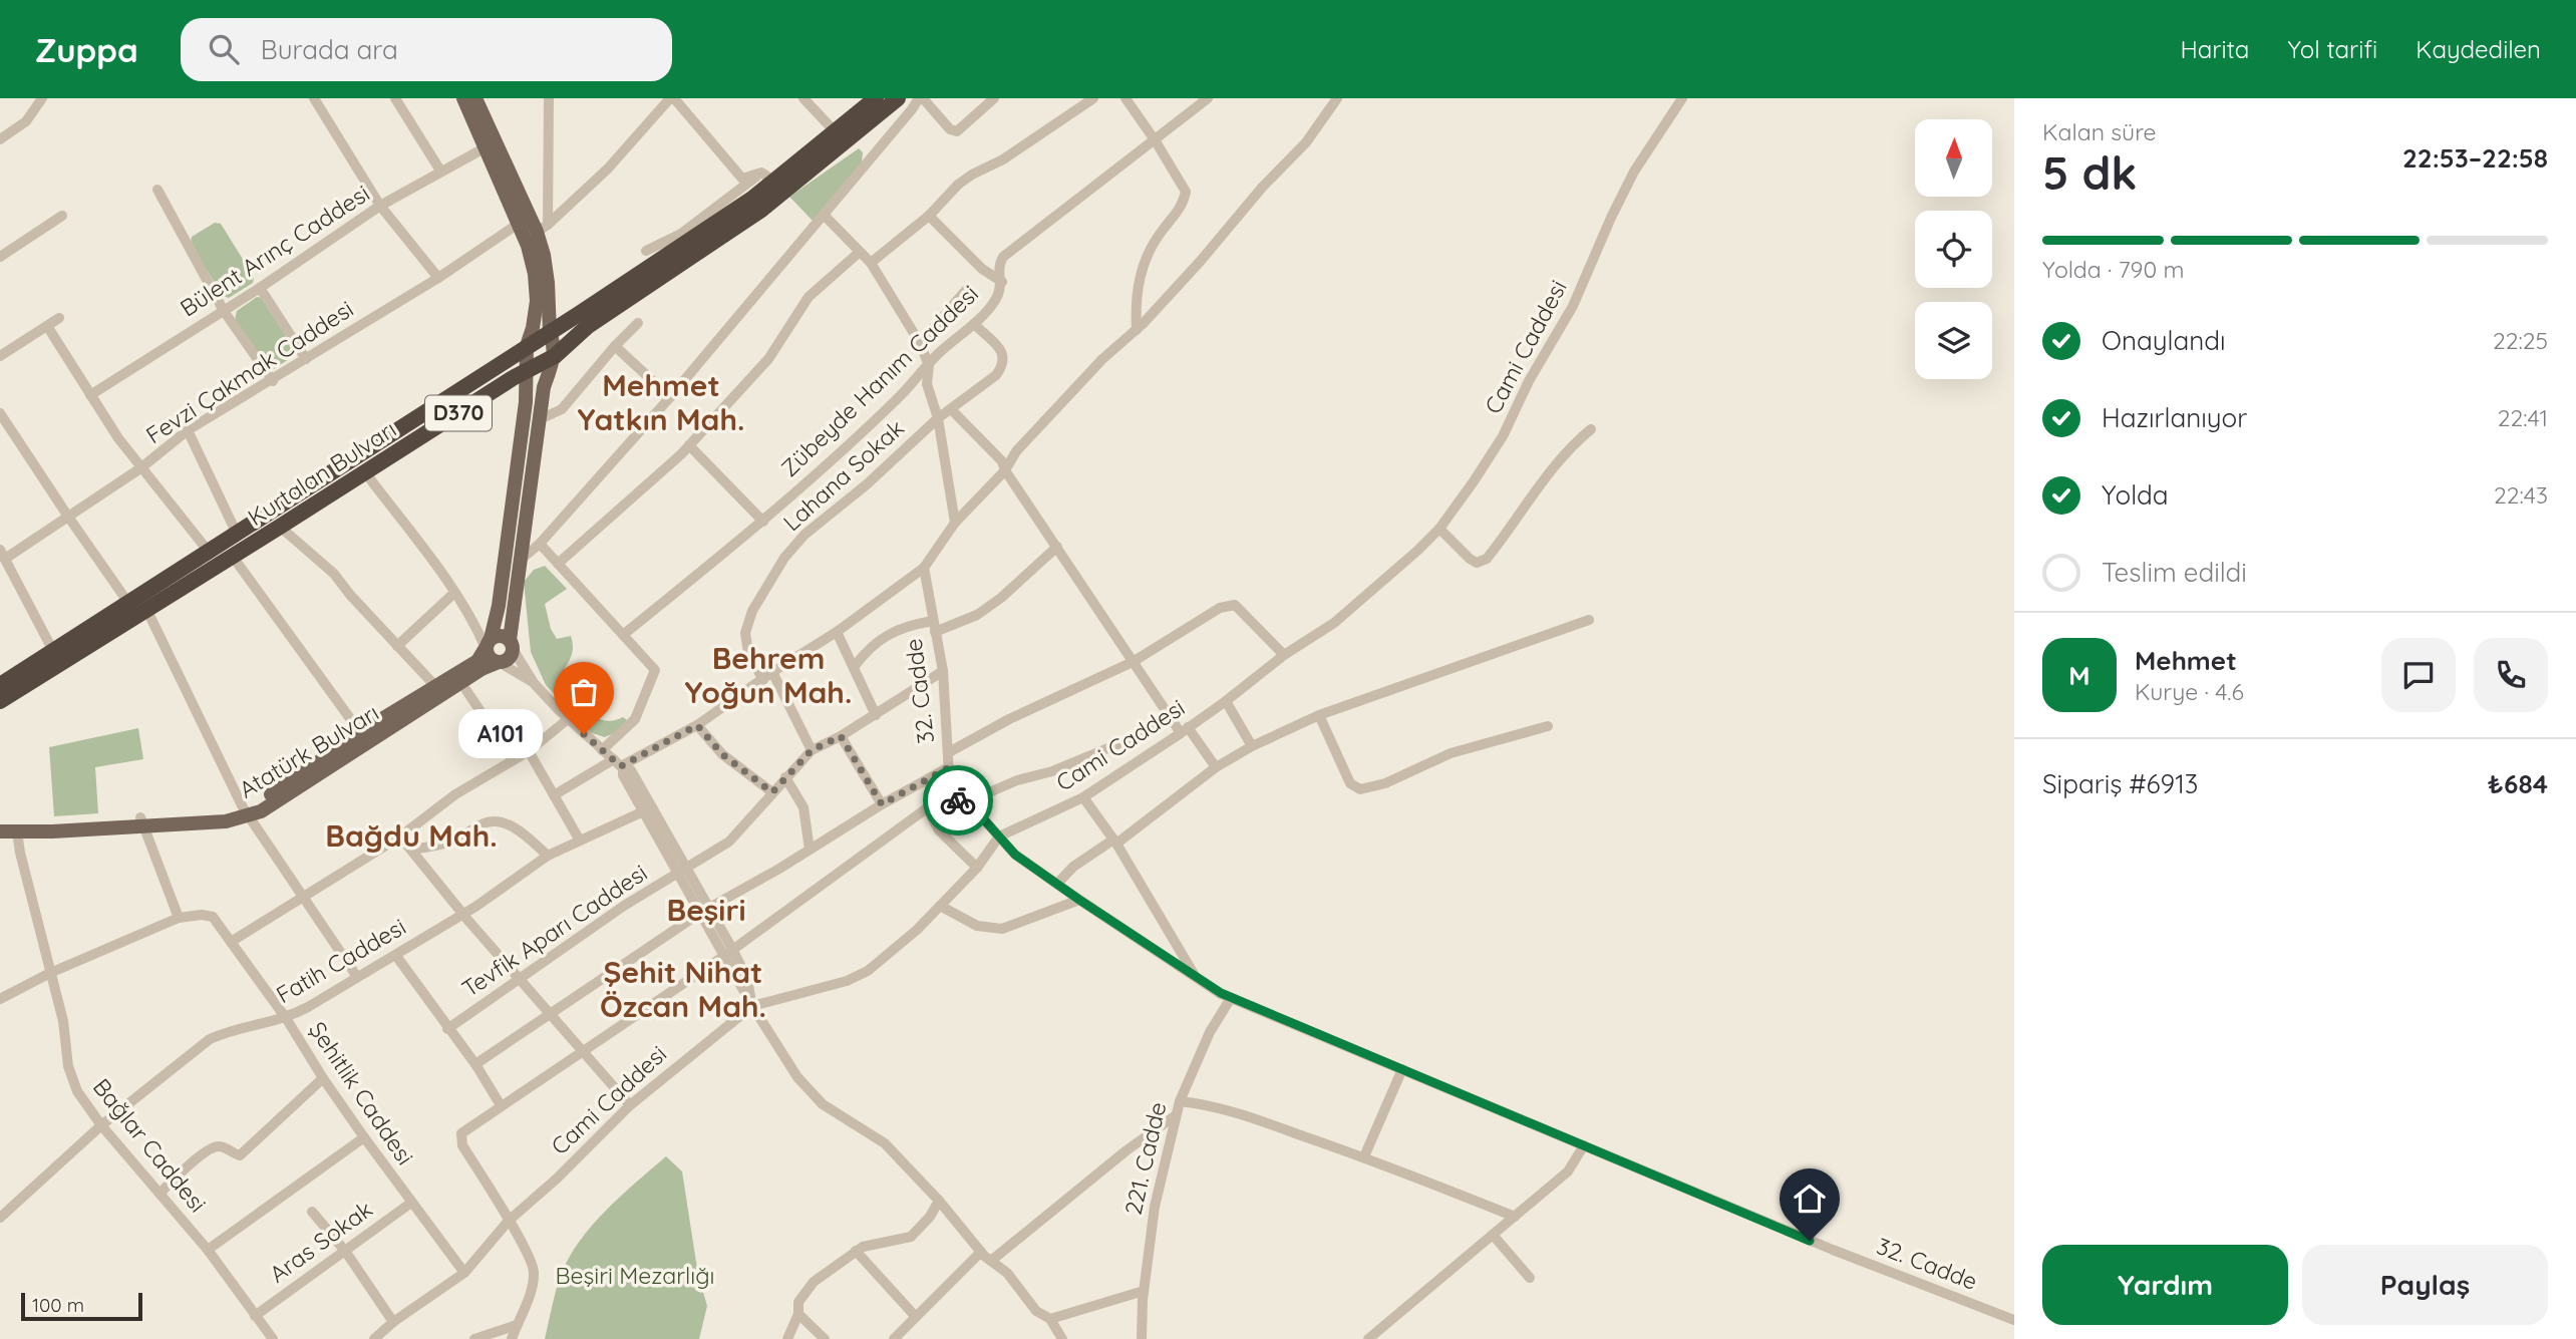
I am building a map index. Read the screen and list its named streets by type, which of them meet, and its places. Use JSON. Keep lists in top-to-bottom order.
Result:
{
  "streets": {
    "highway": ["D370", "Kurtalan Bulvarı"],
    "main road": ["Atatürk Bulvarı"],
    "street": [
      "Bülent Arınç Caddesi",
      "Cami Caddesi",
      "Fevzi Çakmak Caddesi",
      "Zübeyde Hanım Caddesi",
      "Lahana Sokak",
      "32. Cadde",
      "Tevfik Aparı Caddesi",
      "Fatih Caddesi",
      "Şehitlik Caddesi",
      "Bağlar Caddesi",
      "221. Cadde",
      "Aras Sokak"
    ]
  },
  "crossings": [
    ["Cami Caddesi", "32. Cadde"],
    ["Cami Caddesi", "Şehitlik Caddesi"],
    ["Zübeyde Hanım Caddesi", "Lahana Sokak"],
    ["32. Cadde", "221. Cadde"],
    ["Atatürk Bulvarı", "Bağlar Caddesi"],
    ["Fatih Caddesi", "Şehitlik Caddesi"],
    ["Fatih Caddesi", "Bağlar Caddesi"],
    ["Şehitlik Caddesi", "Bağlar Caddesi"],
    ["Şehitlik Caddesi", "Aras Sokak"],
    ["Bağlar Caddesi", "Aras Sokak"]
  ],
  "districts": [
    "Mehmet Yatkın Mah.",
    "Behrem Yoğun Mah.",
    "Bağdu Mah.",
    "Beşiri",
    "Şehit Nihat Özcan Mah."
  ],
  "parks": ["Beşiri Mezarlığı"],
  "places": ["A101"],
  "scale_bar": "100 m",
  "north": "top",
  "page": {
    "header": "Zuppa",
    "search": "Burada ara",
    "nav": ["Harita", "Yol tarifi", "Kaydedilen"],
    "heading": ["5 dk", "Kalan süre", "22:53–22:58"],
    "panel": [
      "Mehmet",
      "Kurye · 4.6",
      "Sipariş #6913",
      "₺684"
    ],
    "bar": "Yolda · 790 m",
    "list": [
      ["Onaylandı", "22:25"],
      ["Hazırlanıyor", "22:41"],
      ["Yolda", "22:43"],
      "Teslim edildi"
    ],
    "round": "M",
    "bubble": "A101",
    "buttons": ["Yardım", "Paylaş"],
    "scale": "100 m"
  }
}
